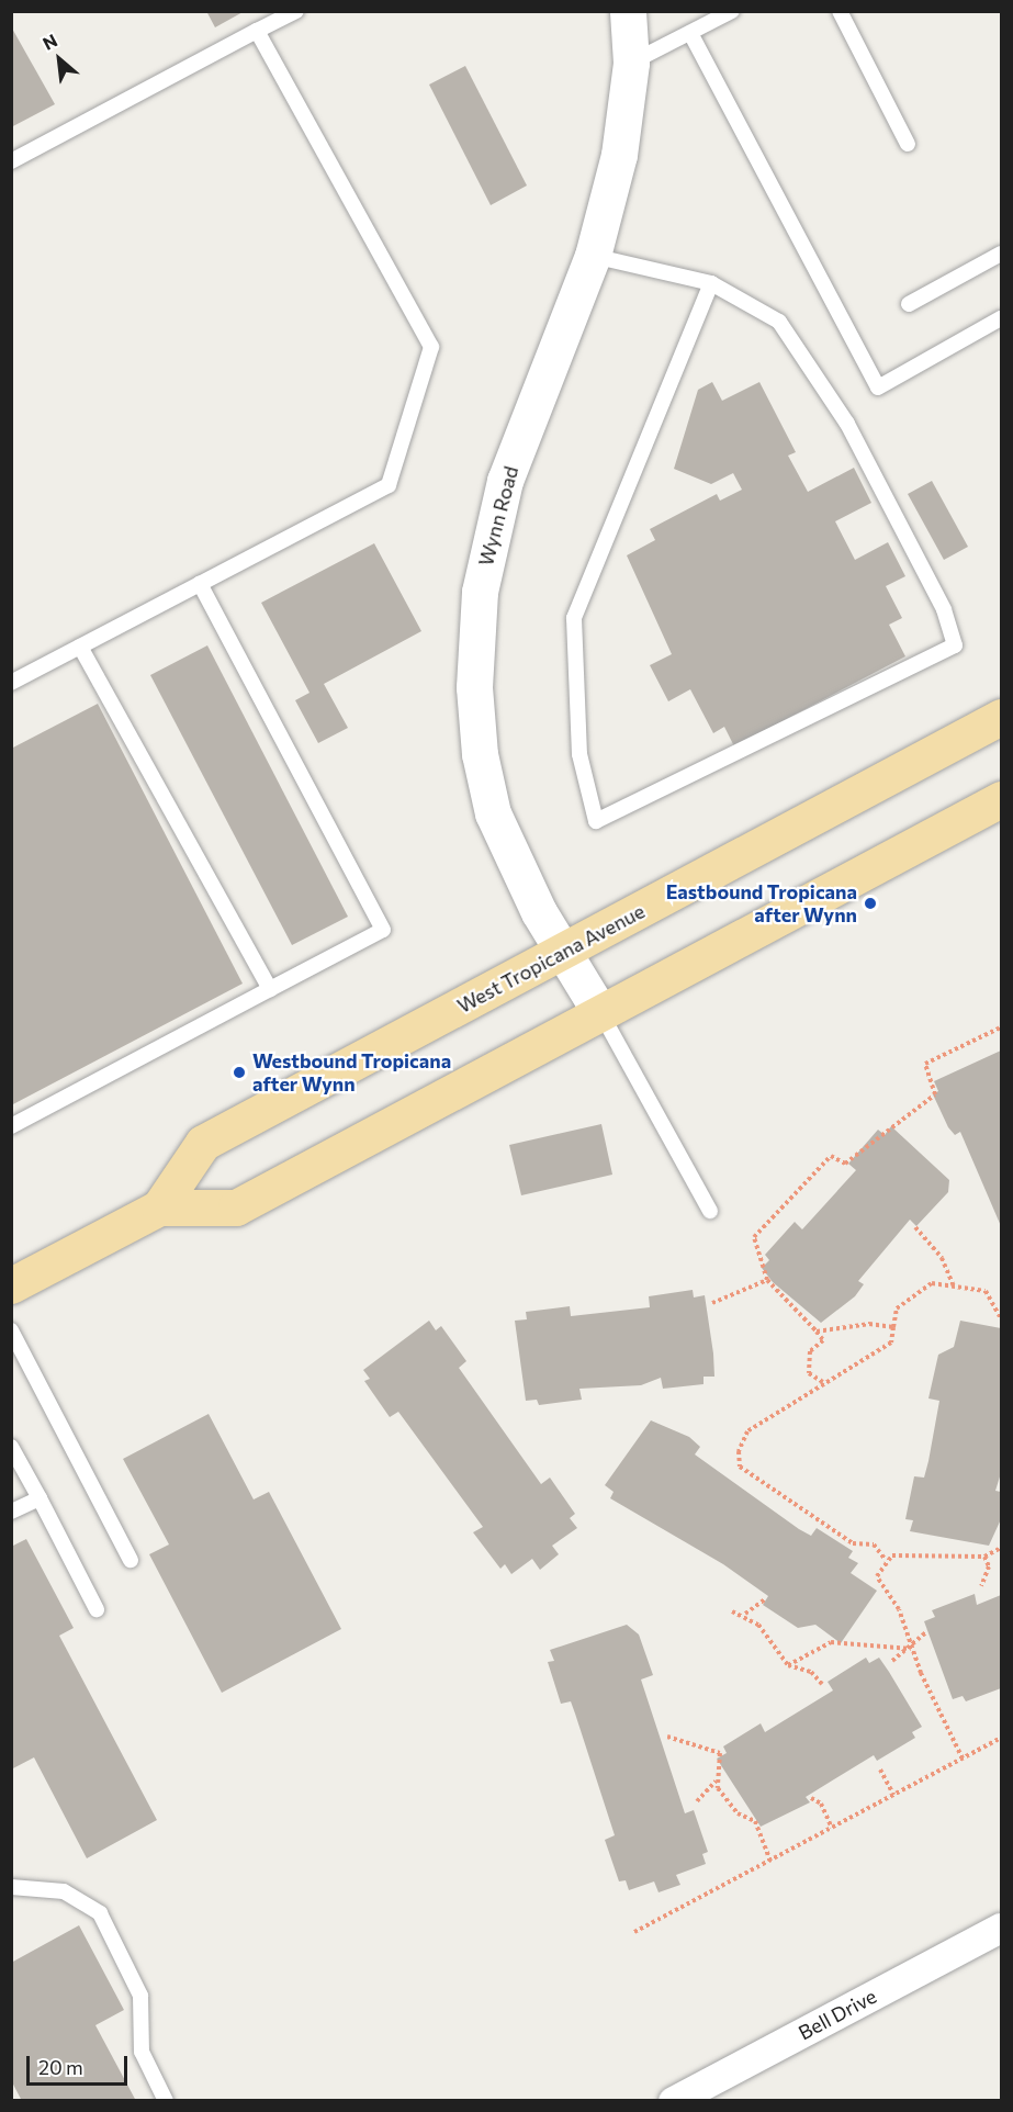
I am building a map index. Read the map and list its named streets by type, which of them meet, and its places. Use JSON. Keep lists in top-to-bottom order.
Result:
{
  "streets": {
    "main road": ["West Tropicana Avenue"],
    "street": ["Wynn Road", "Bell Drive"]
  },
  "crossings": [
    ["Wynn Road", "West Tropicana Avenue"]
  ],
  "places": ["Eastbound Tropicana after Wynn", "Westbound Tropicana after Wynn"],
  "scale_bar": "20 m",
  "north": "top left"
}
